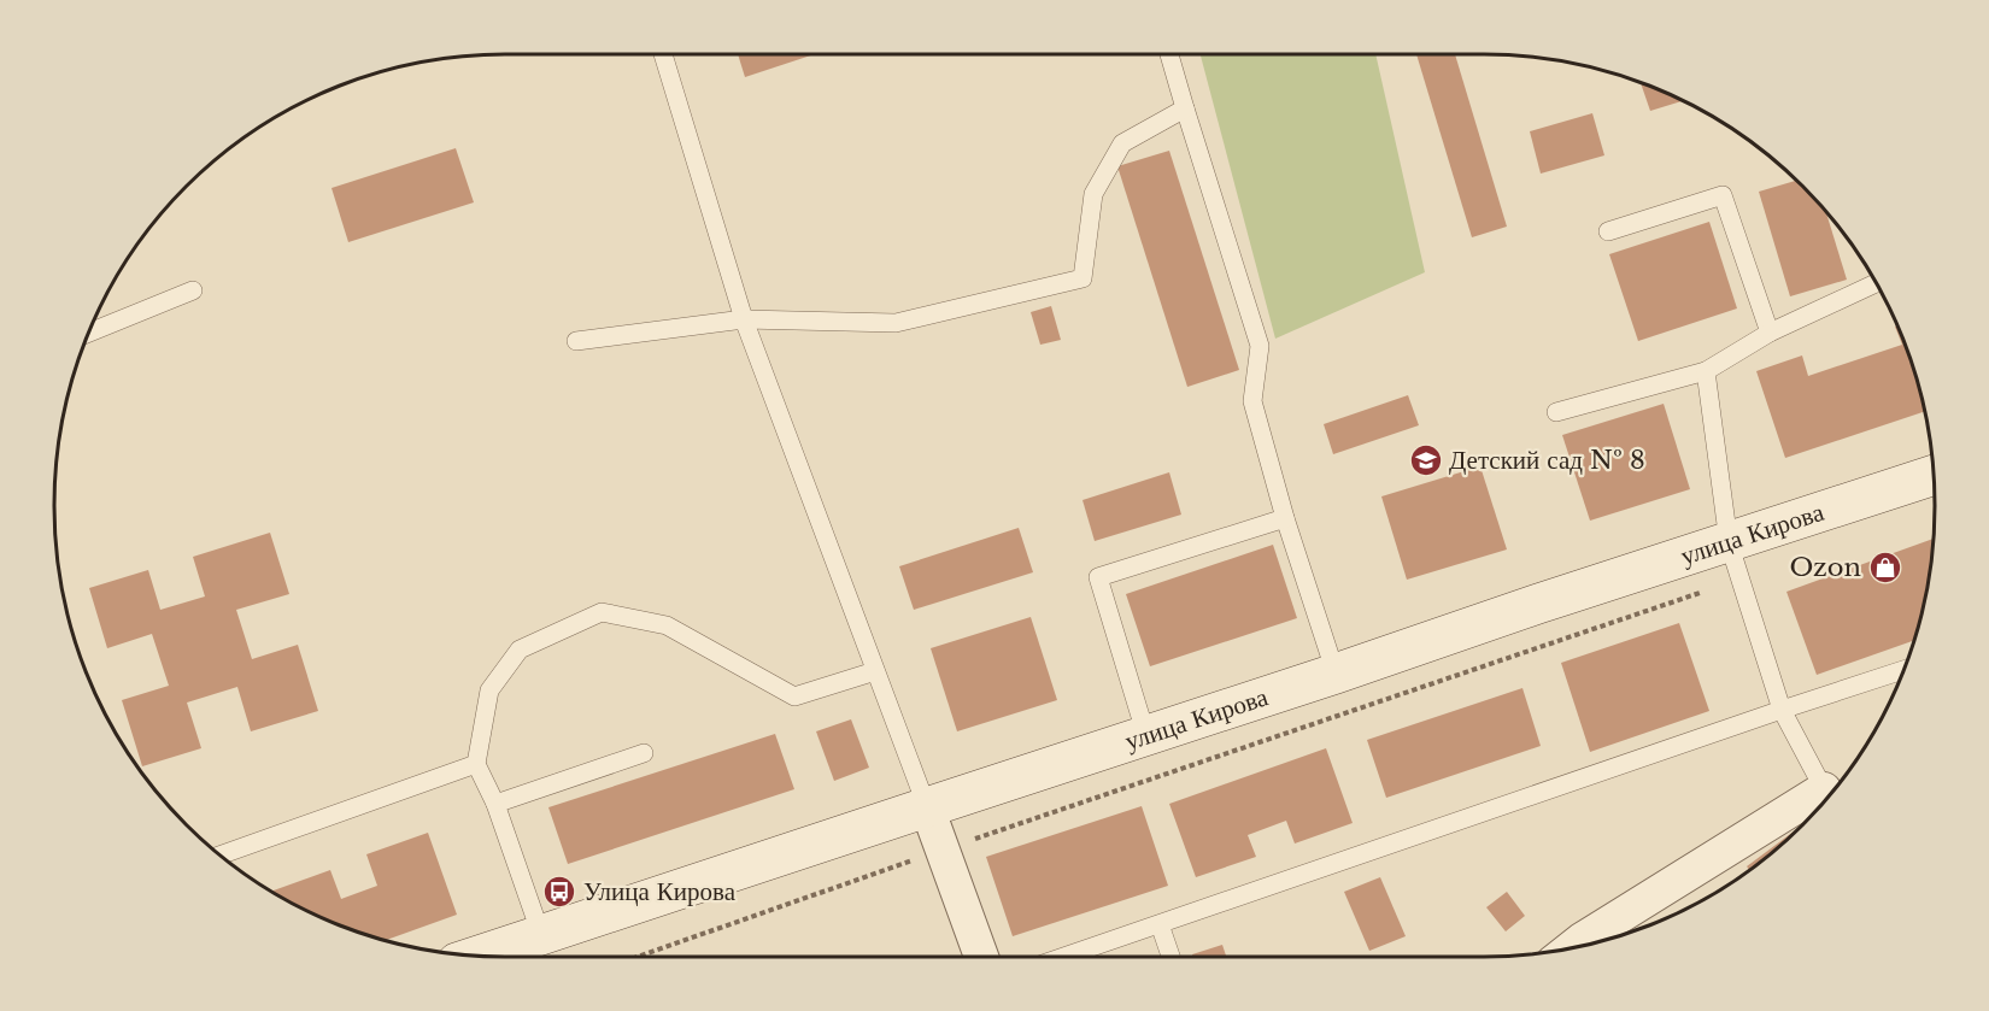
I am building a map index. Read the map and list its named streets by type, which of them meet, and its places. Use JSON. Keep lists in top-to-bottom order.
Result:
{
  "streets": {
    "main road": ["улица Кирова"]
  },
  "places": {
    "school or university": ["Детский сад № 8"],
    "shop": ["Ozon"],
    "bus stop": ["Улица Кирова"]
  }
}
